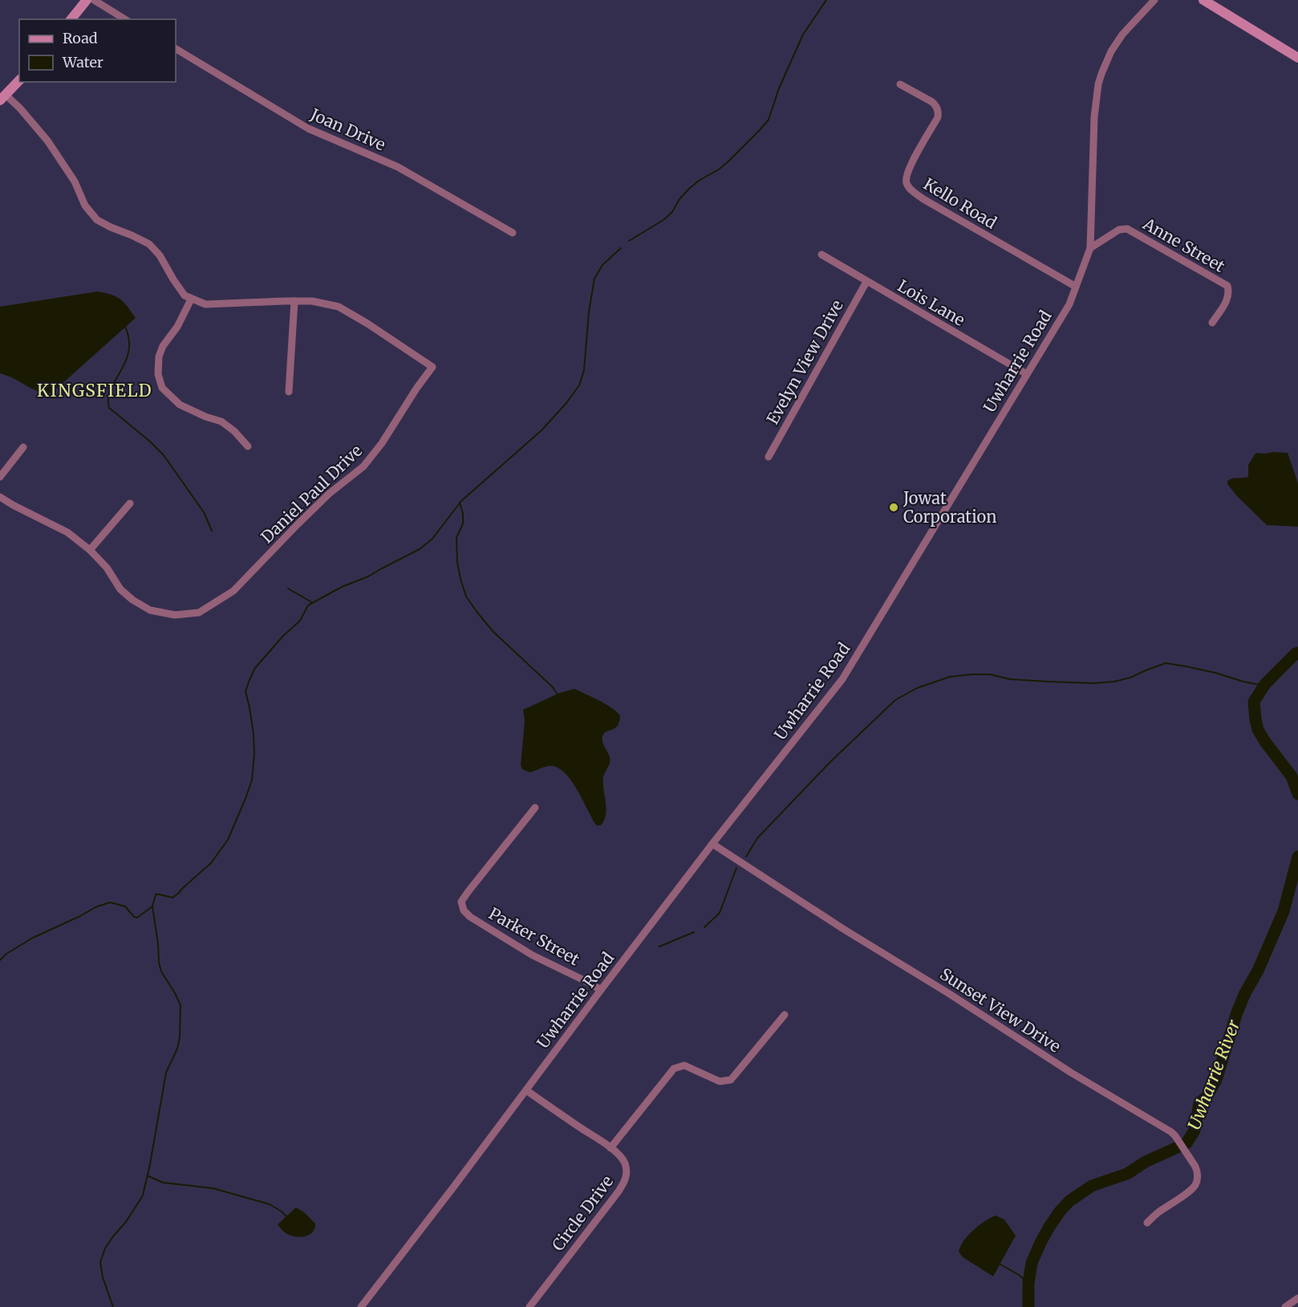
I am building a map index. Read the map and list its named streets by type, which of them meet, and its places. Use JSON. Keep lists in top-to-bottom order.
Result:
{
  "streets": {
    "street": [
      "Joan Drive",
      "Kello Road",
      "Anne Street",
      "Lois Lane",
      "Uwharrie Road",
      "Evelyn View Drive",
      "Daniel Paul Drive",
      "Parker Street",
      "Sunset View Drive",
      "Circle Drive"
    ]
  },
  "crossings": [
    ["Kello Road", "Uwharrie Road"],
    ["Anne Street", "Uwharrie Road"],
    ["Lois Lane", "Uwharrie Road"],
    ["Lois Lane", "Evelyn View Drive"],
    ["Uwharrie Road", "Parker Street"],
    ["Uwharrie Road", "Sunset View Drive"],
    ["Uwharrie Road", "Circle Drive"]
  ],
  "districts": ["KINGSFIELD"],
  "water": ["Uwharrie River"],
  "places": ["Jowat Corporation"],
  "legend": ["Road", "Water"]
}
